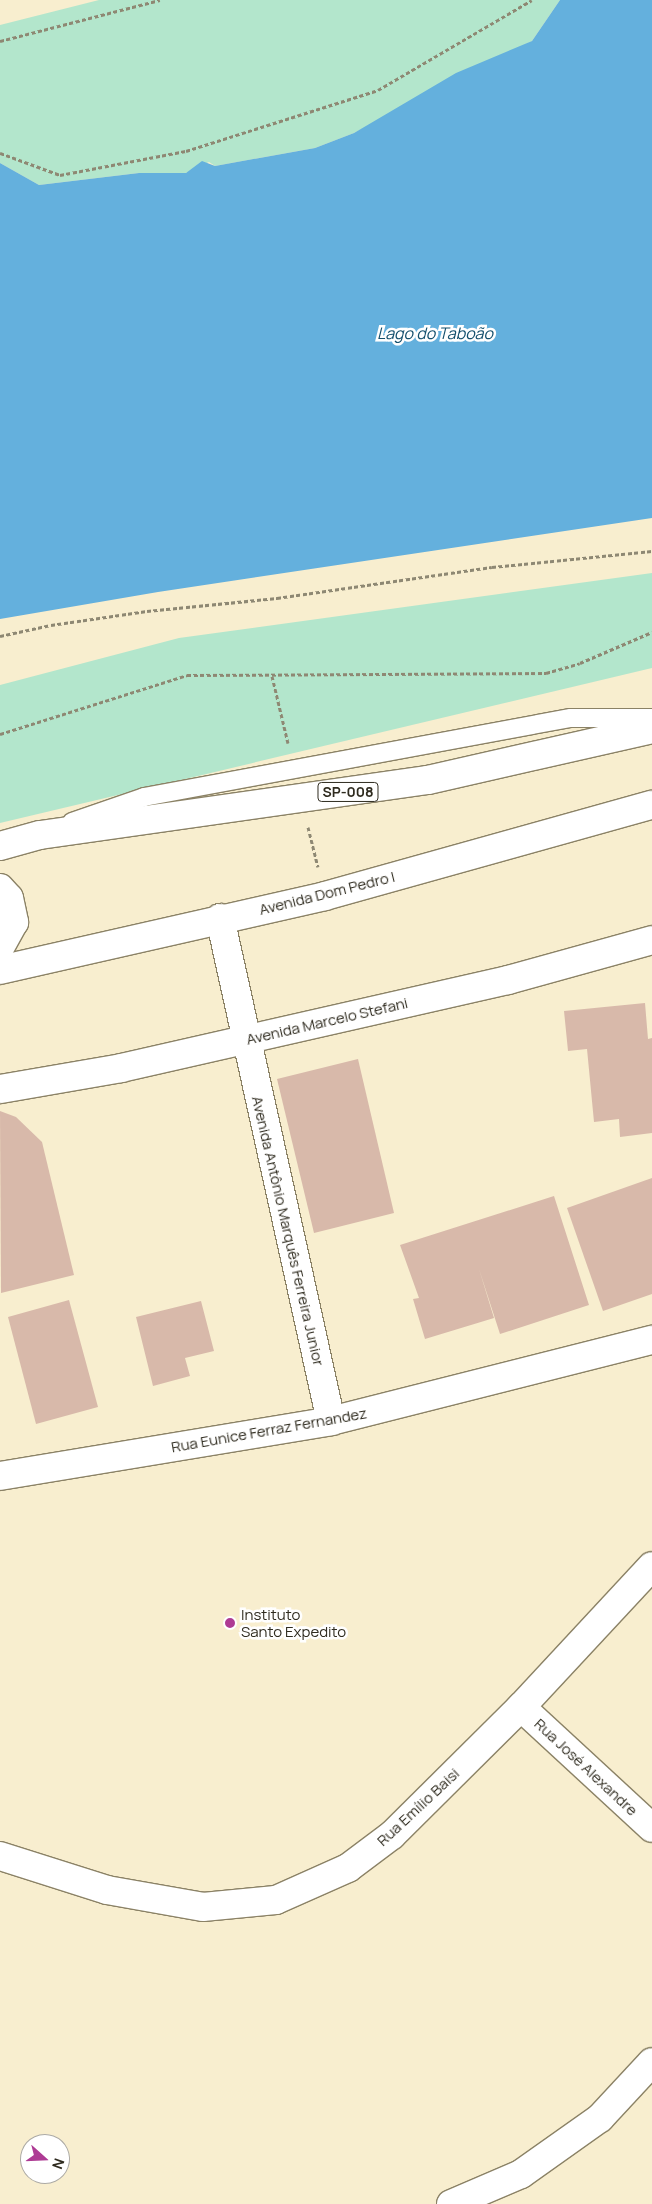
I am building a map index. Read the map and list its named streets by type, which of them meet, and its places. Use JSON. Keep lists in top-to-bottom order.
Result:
{
  "streets": {
    "street": [
      "SP-008",
      "Avenida Dom Pedro I",
      "Avenida Marcelo Stefani",
      "Avenida Antônio Marquês Ferreira Junior",
      "Rua Eunice Ferraz Fernandez",
      "Rua José Alexandre",
      "Rua Emílio Baisi"
    ]
  },
  "crossings": [
    ["Avenida Dom Pedro I", "Avenida Antônio Marquês Ferreira Junior"],
    ["Avenida Marcelo Stefani", "Avenida Antônio Marquês Ferreira Junior"],
    ["Avenida Antônio Marquês Ferreira Junior", "Rua Eunice Ferraz Fernandez"],
    ["Rua José Alexandre", "Rua Emílio Baisi"]
  ],
  "water": ["Lago do Taboão"],
  "places": ["Instituto Santo Expedito"],
  "north": "right"
}
